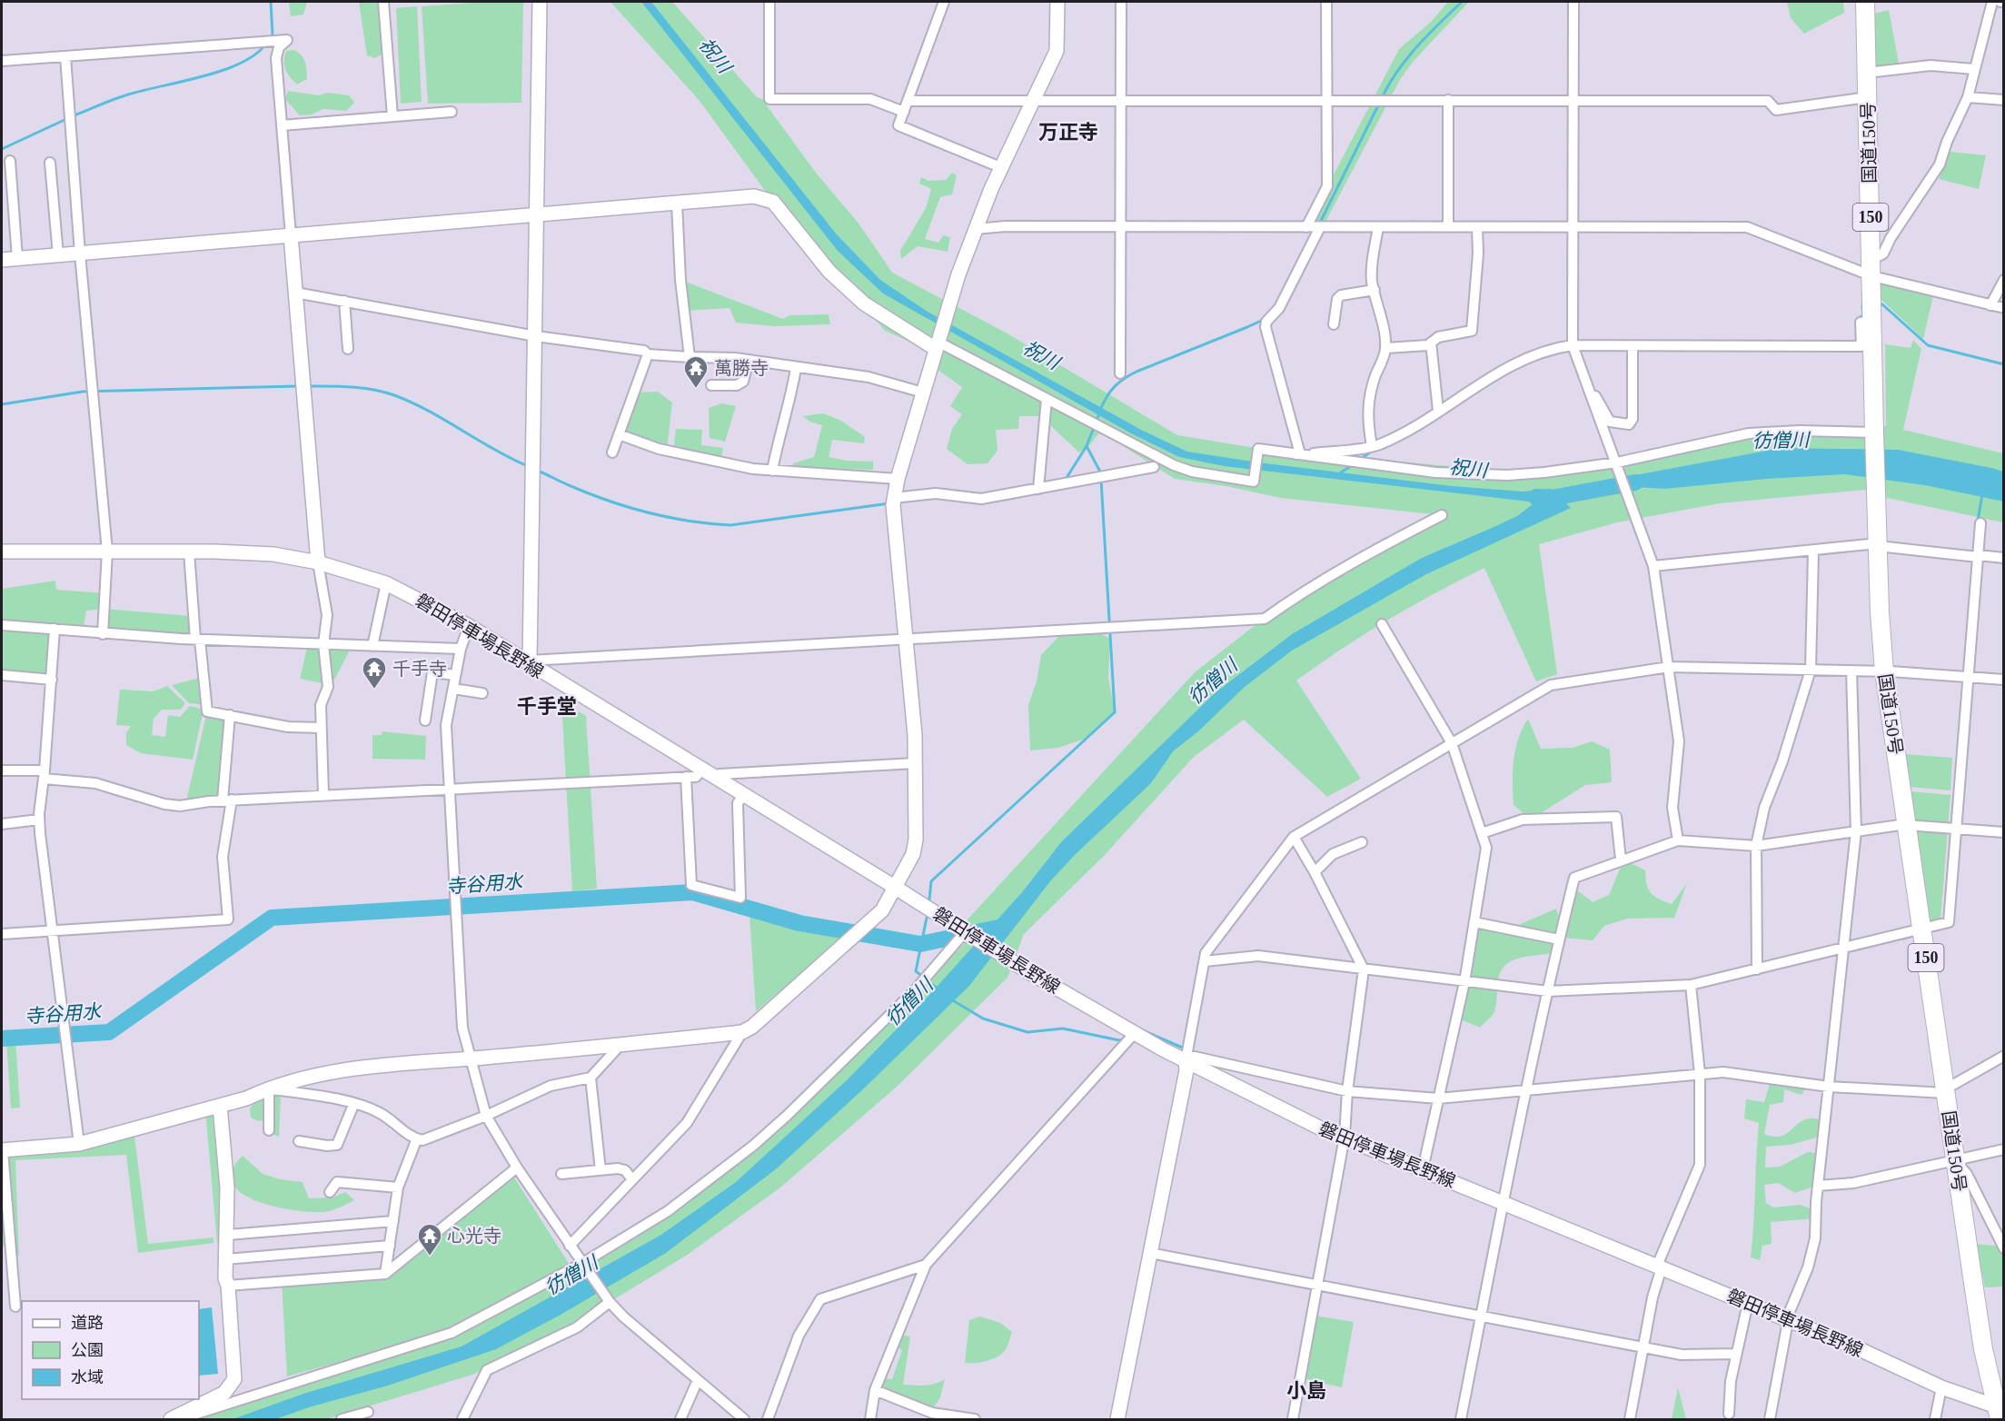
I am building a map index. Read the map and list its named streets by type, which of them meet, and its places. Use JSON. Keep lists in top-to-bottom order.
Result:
{
  "streets": {
    "highway": ["国道150号", "150"],
    "street": ["磐田停車場長野線"]
  },
  "crossings": [
    ["国道150号", "磐田停車場長野線"]
  ],
  "districts": ["万正寺", "千手堂", "小島"],
  "water": ["祝川", "彷僧川", "寺谷用水"],
  "places": {
    "temple": ["萬勝寺", "千手寺", "心光寺"]
  },
  "legend": ["道路", "公園", "水域"]
}
